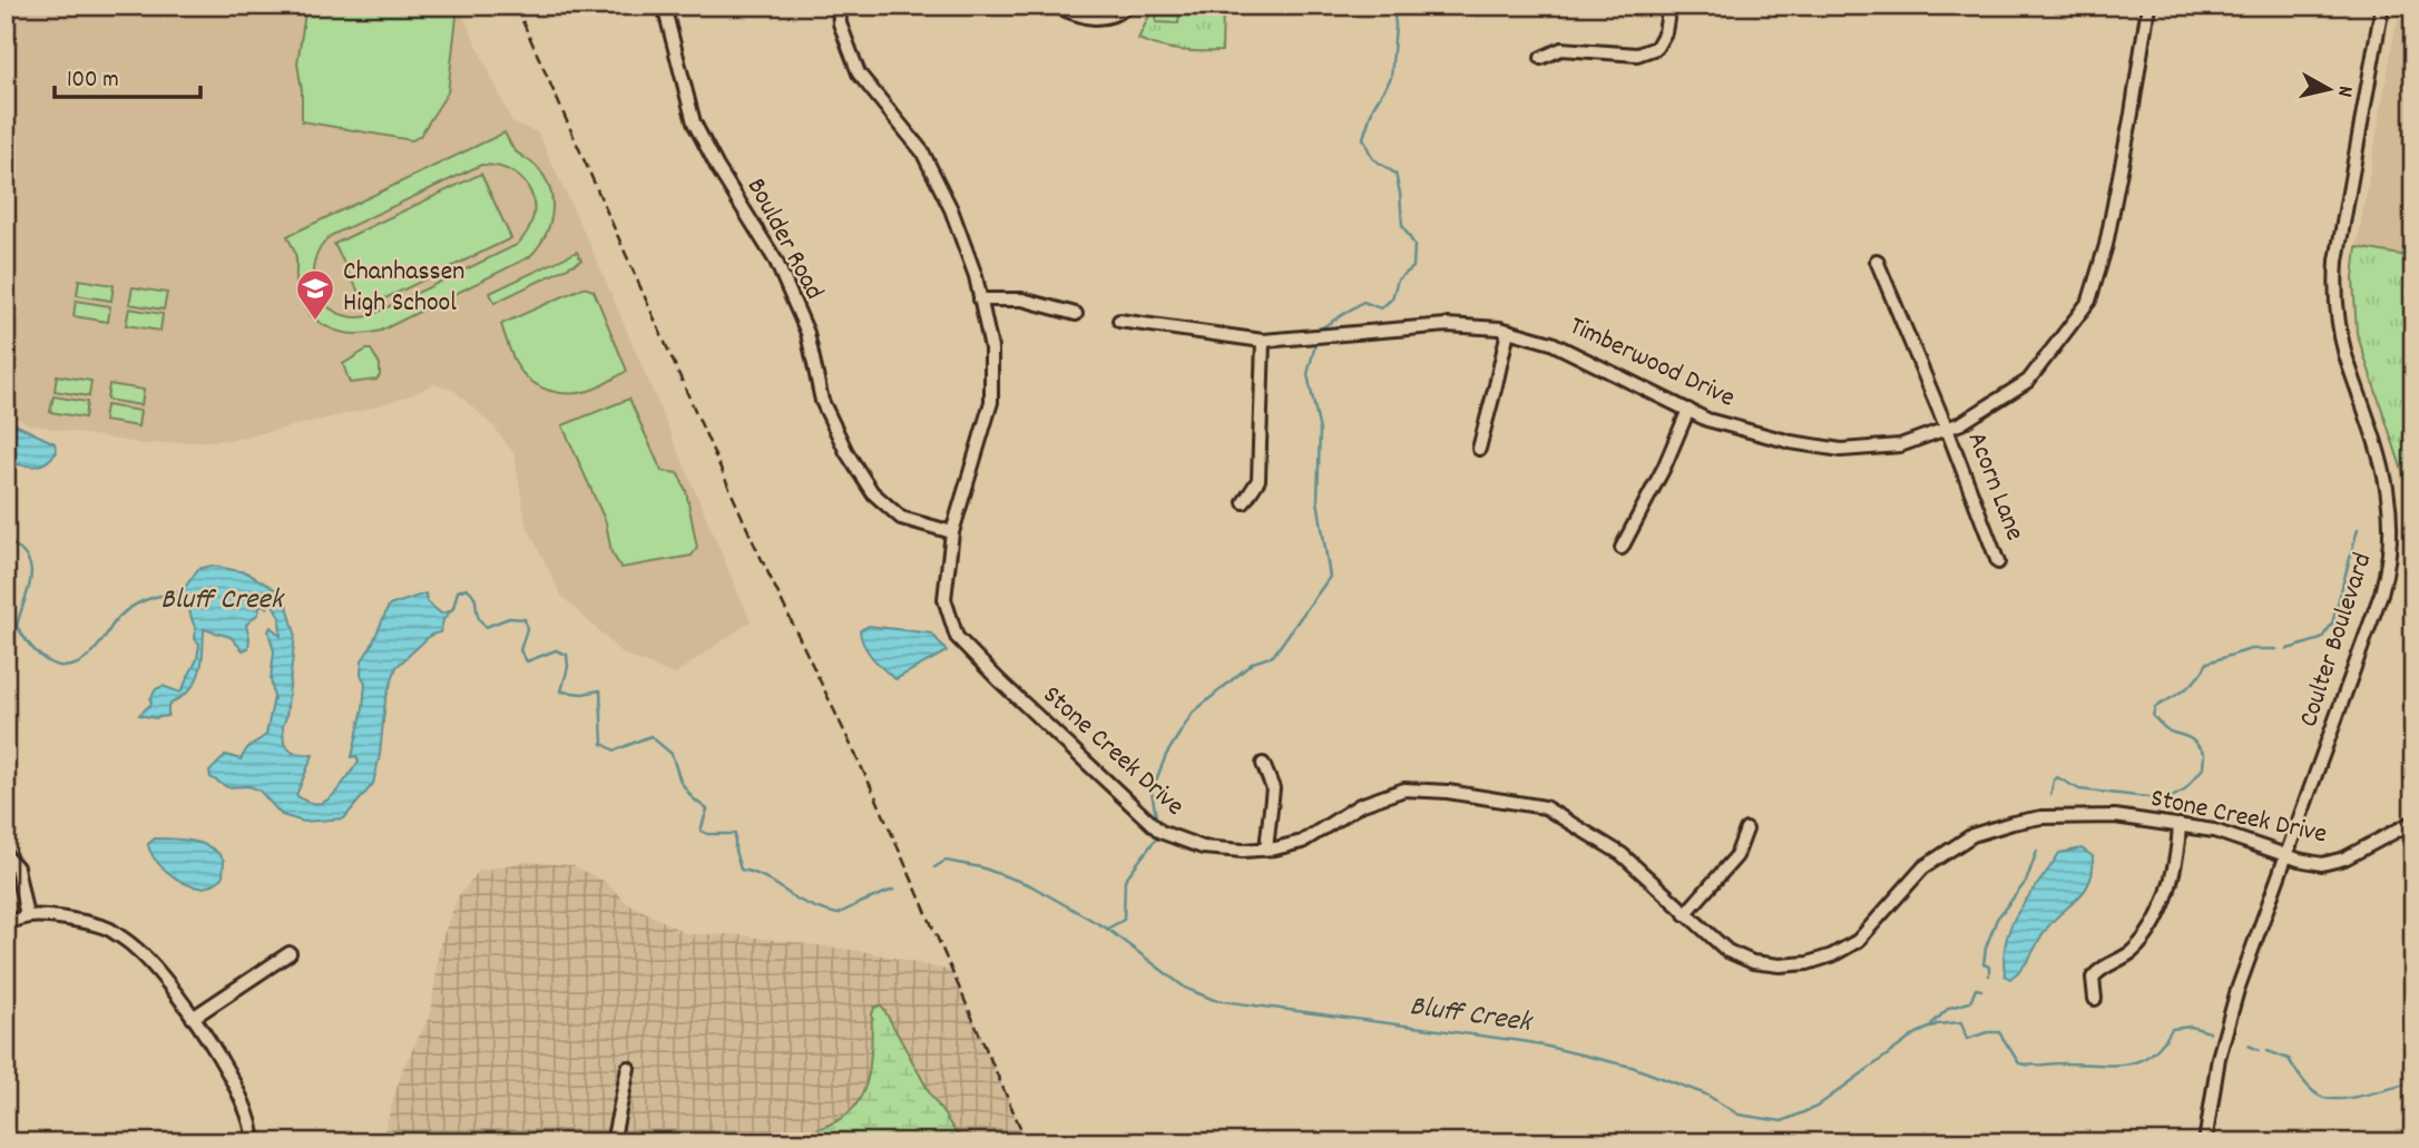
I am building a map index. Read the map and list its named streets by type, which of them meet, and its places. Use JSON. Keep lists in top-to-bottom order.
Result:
{
  "streets": {
    "street": [
      "Boulder Road",
      "Timberwood Drive",
      "Acorn Lane",
      "Coulter Boulevard",
      "Stone Creek Drive"
    ]
  },
  "crossings": [
    ["Boulder Road", "Stone Creek Drive"],
    ["Timberwood Drive", "Acorn Lane"],
    ["Coulter Boulevard", "Stone Creek Drive"]
  ],
  "water": ["Bluff Creek"],
  "places": {
    "school or university": ["Chanhassen High School"]
  },
  "scale_bar": "100 m",
  "north": "right"
}
